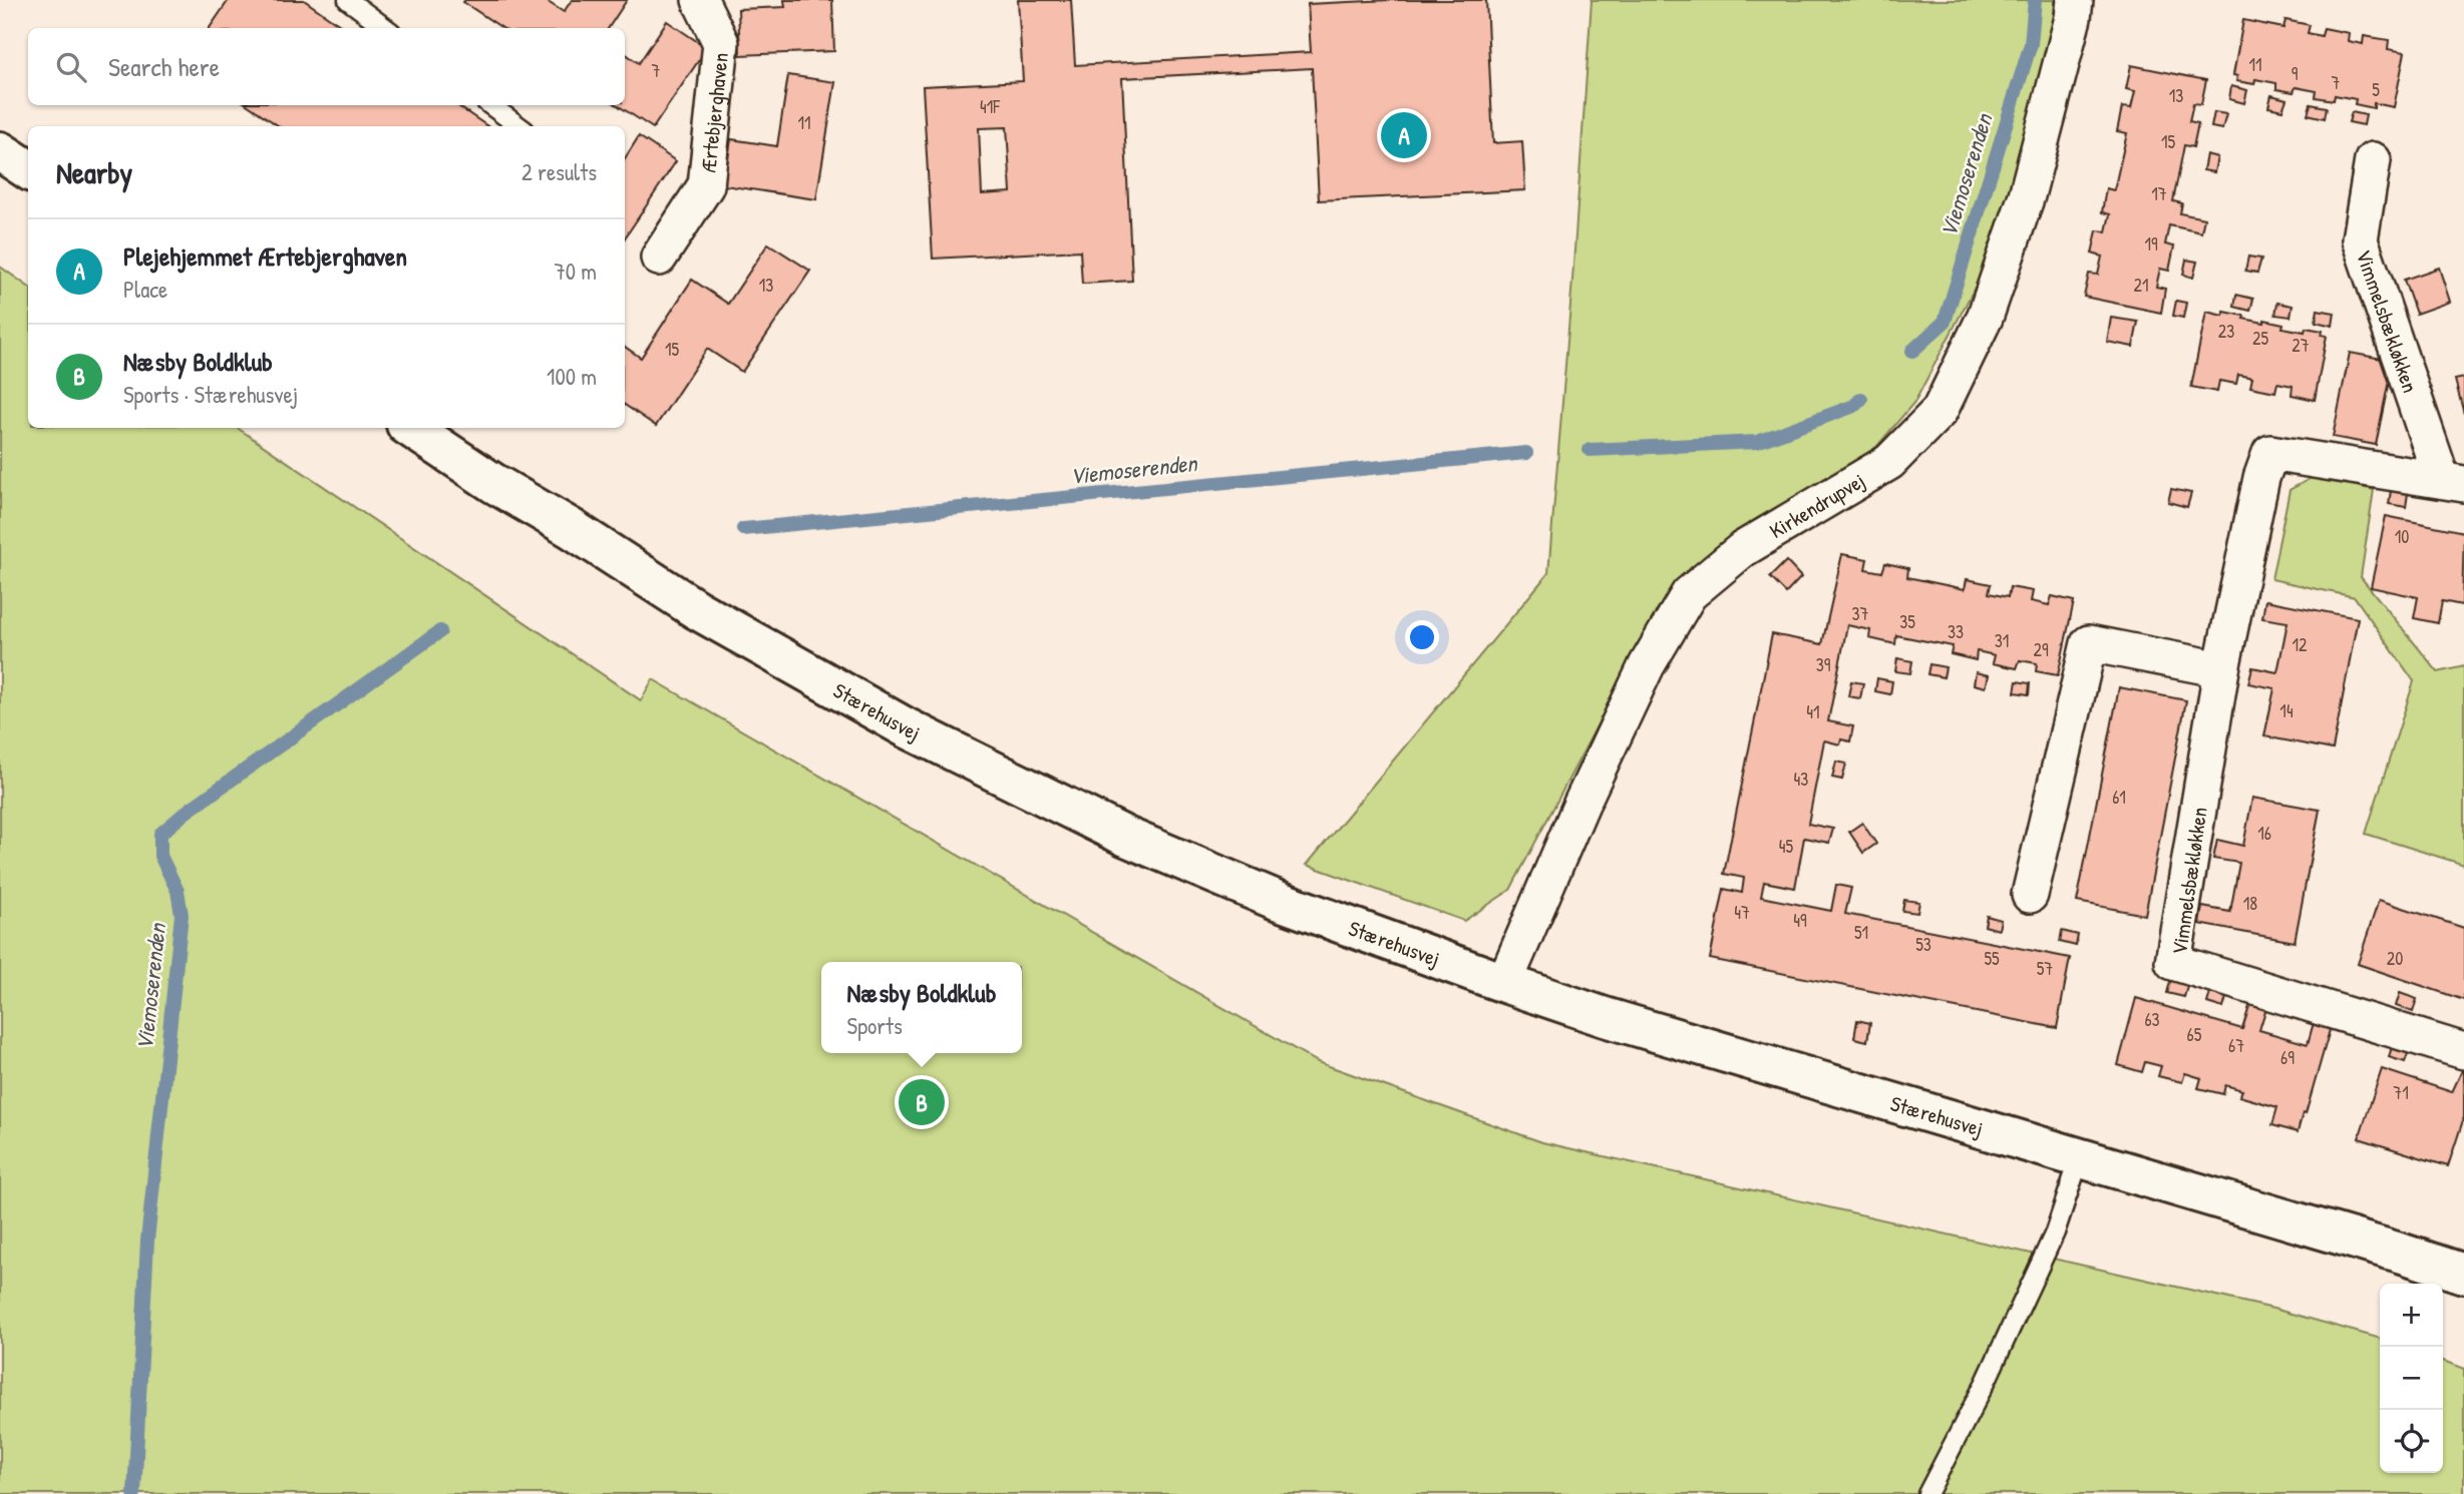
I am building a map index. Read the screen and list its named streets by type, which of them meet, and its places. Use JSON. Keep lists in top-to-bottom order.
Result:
{
  "streets": {
    "street": [
      "Ærtebjerghaven",
      "Vimmelsbækløkken",
      "Kirkendrupvej",
      "Stærehusvej"
    ]
  },
  "crossings": [
    ["Kirkendrupvej", "Stærehusvej"]
  ],
  "water": ["Viemoserenden"],
  "house_numbers": [
    "11",
    "7",
    "9",
    "7",
    "5",
    "13",
    "41F",
    "11",
    "15",
    "17",
    "19",
    "13",
    "21",
    "23",
    "25",
    "27",
    "15",
    "10",
    "37",
    "35",
    "33",
    "31",
    "12",
    "29",
    "39",
    "14",
    "41",
    "43",
    "61",
    "16",
    "45",
    "18",
    "47",
    "49",
    "51",
    "53",
    "55",
    "20",
    "57",
    "63",
    "65",
    "67",
    "69",
    "71"
  ],
  "page": {
    "search": "Search here",
    "pins": ["A", "B"],
    "heading": ["Nearby", "2 results"],
    "list": [
      {
        "mark": "A",
        "name": "Plejehjemmet Ærtebjerghaven",
        "note": "Place",
        "value": "70 m"
      },
      {
        "mark": "B",
        "name": "Næsby Boldklub",
        "note": "Sports · Stærehusvej",
        "value": "100 m"
      }
    ],
    "popup": ["Næsby Boldklub", "Sports"],
    "map_buttons": ["+", "−"]
  }
}
